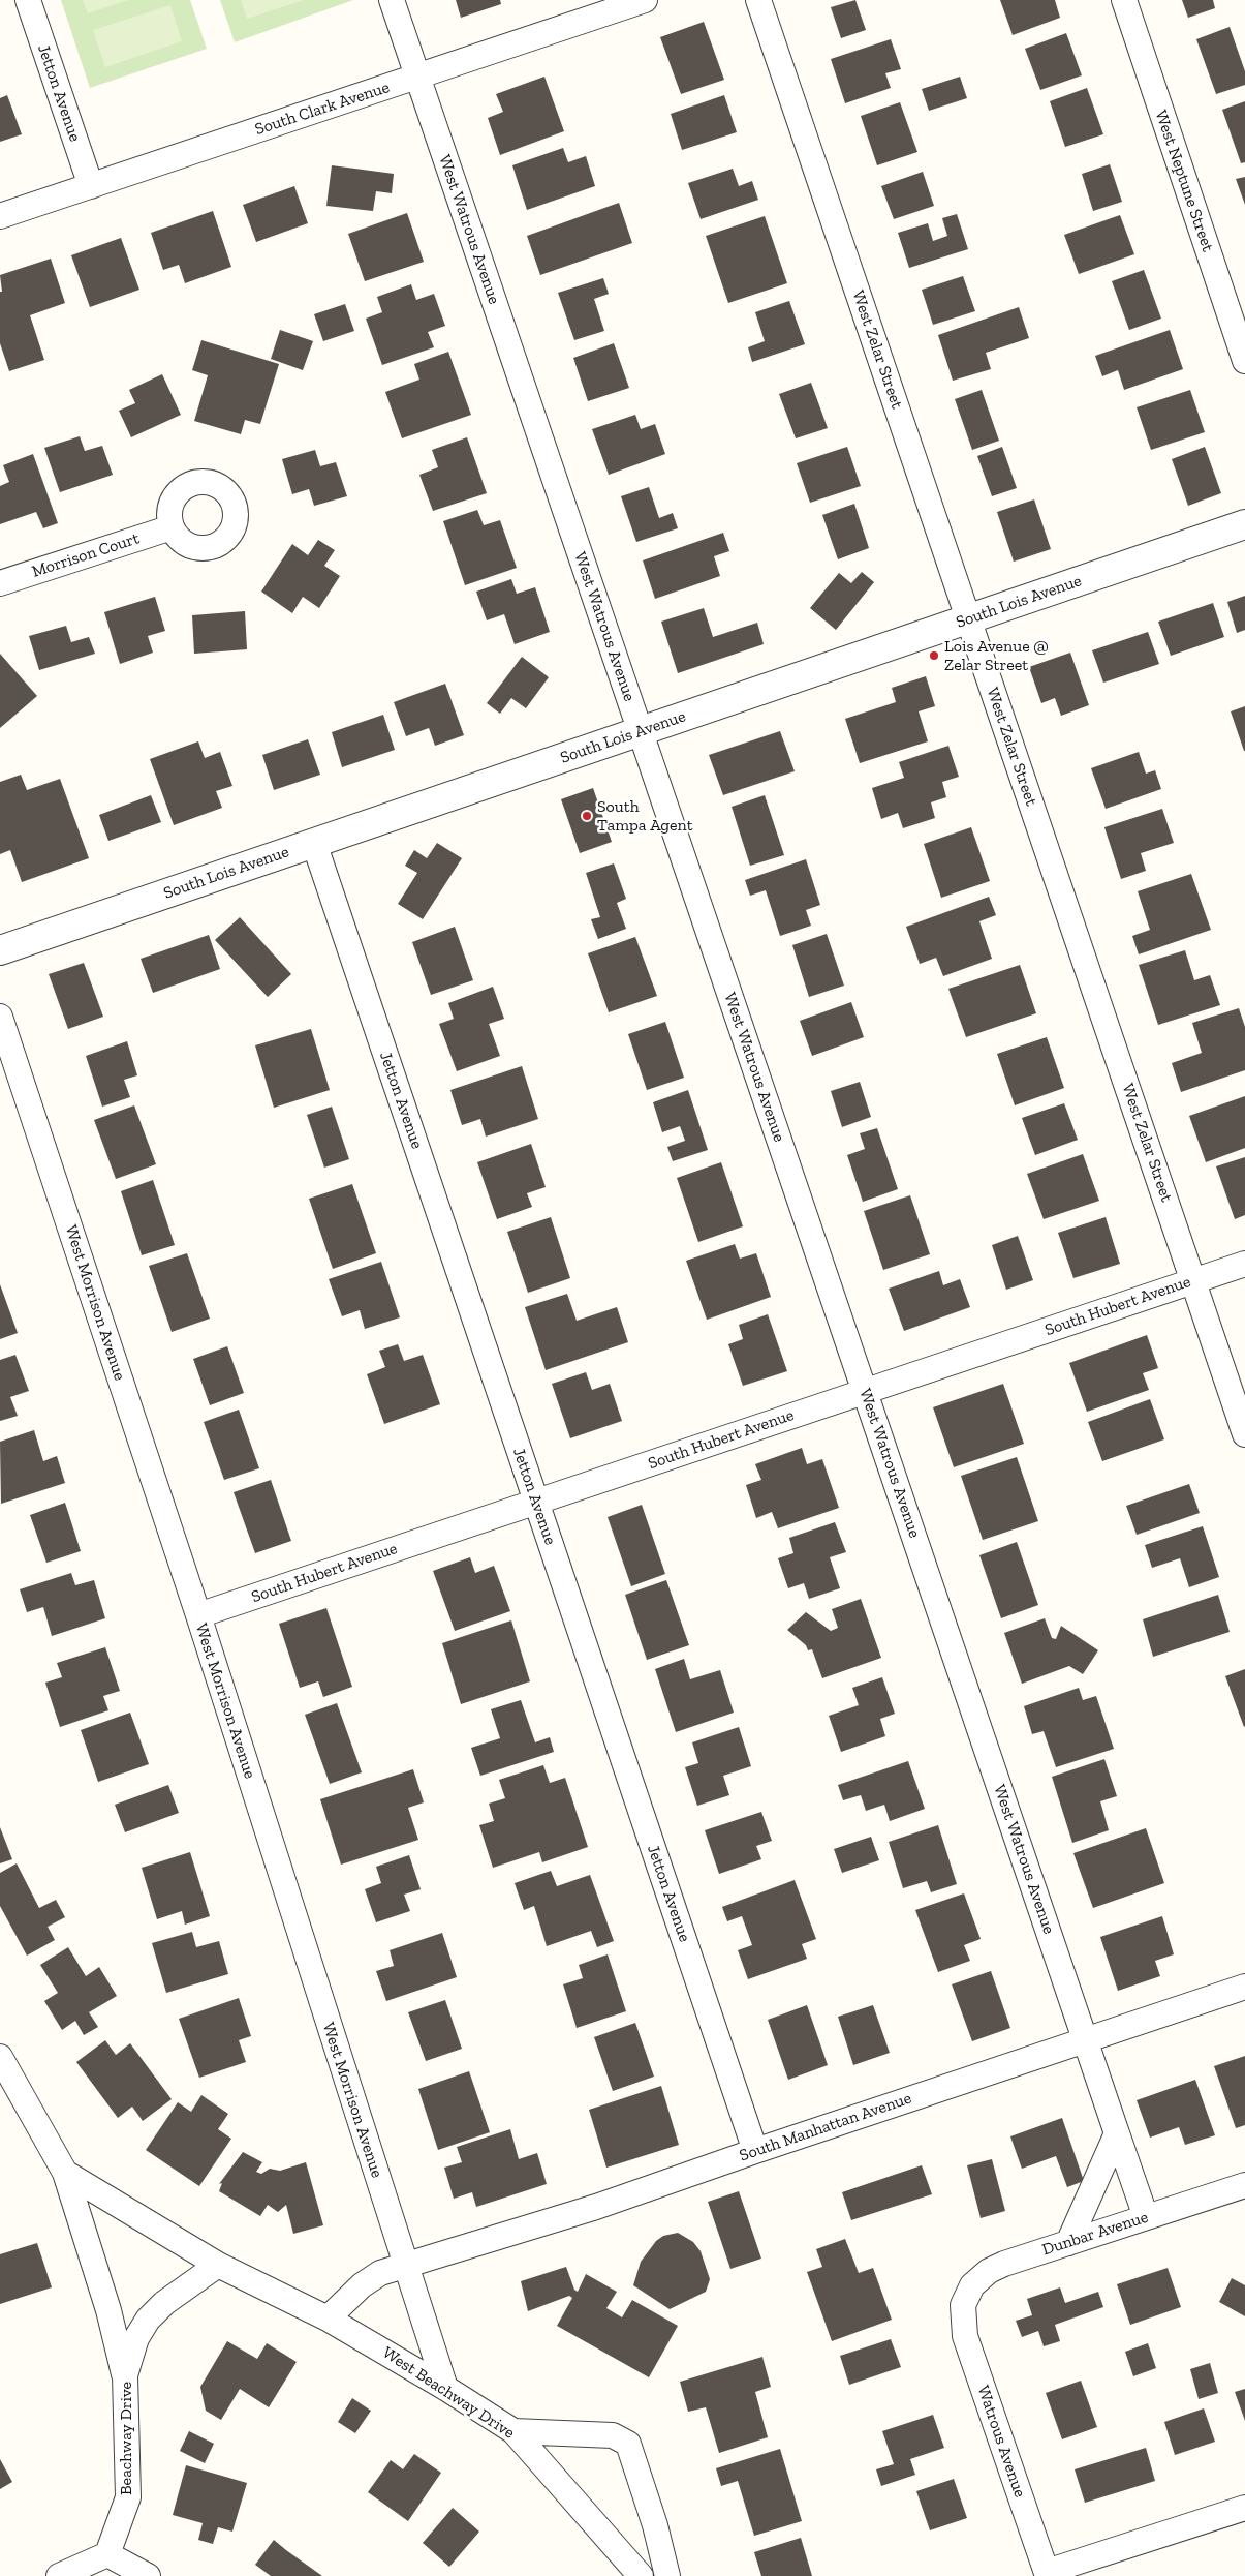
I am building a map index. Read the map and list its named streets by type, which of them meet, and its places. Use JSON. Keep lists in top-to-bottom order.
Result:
{
  "streets": {
    "street": [
      "Jetton Avenue",
      "South Clark Avenue",
      "West Neptune Street",
      "West Watrous Avenue",
      "West Zelar Street",
      "Morrison Court",
      "South Lois Avenue",
      "West Morrison Avenue",
      "South Hubert Avenue",
      "South Manhattan Avenue",
      "Dunbar Avenue",
      "West Beachway Drive",
      "Beachway Drive",
      "Watrous Avenue"
    ]
  },
  "crossings": [
    ["Jetton Avenue", "South Clark Avenue"],
    ["Jetton Avenue", "South Lois Avenue"],
    ["Jetton Avenue", "South Hubert Avenue"],
    ["Jetton Avenue", "South Manhattan Avenue"],
    ["South Clark Avenue", "West Watrous Avenue"],
    ["West Watrous Avenue", "South Lois Avenue"],
    ["West Watrous Avenue", "South Hubert Avenue"],
    ["West Watrous Avenue", "South Manhattan Avenue"],
    ["West Watrous Avenue", "Dunbar Avenue"],
    ["West Zelar Street", "South Lois Avenue"],
    ["West Zelar Street", "South Hubert Avenue"],
    ["West Morrison Avenue", "South Hubert Avenue"],
    ["West Morrison Avenue", "South Manhattan Avenue"],
    ["West Morrison Avenue", "West Beachway Drive"],
    ["Dunbar Avenue", "Watrous Avenue"],
    ["West Beachway Drive", "Beachway Drive"]
  ],
  "places": ["Lois Avenue @ Zelar Street", "South Tampa Agent"]
}
